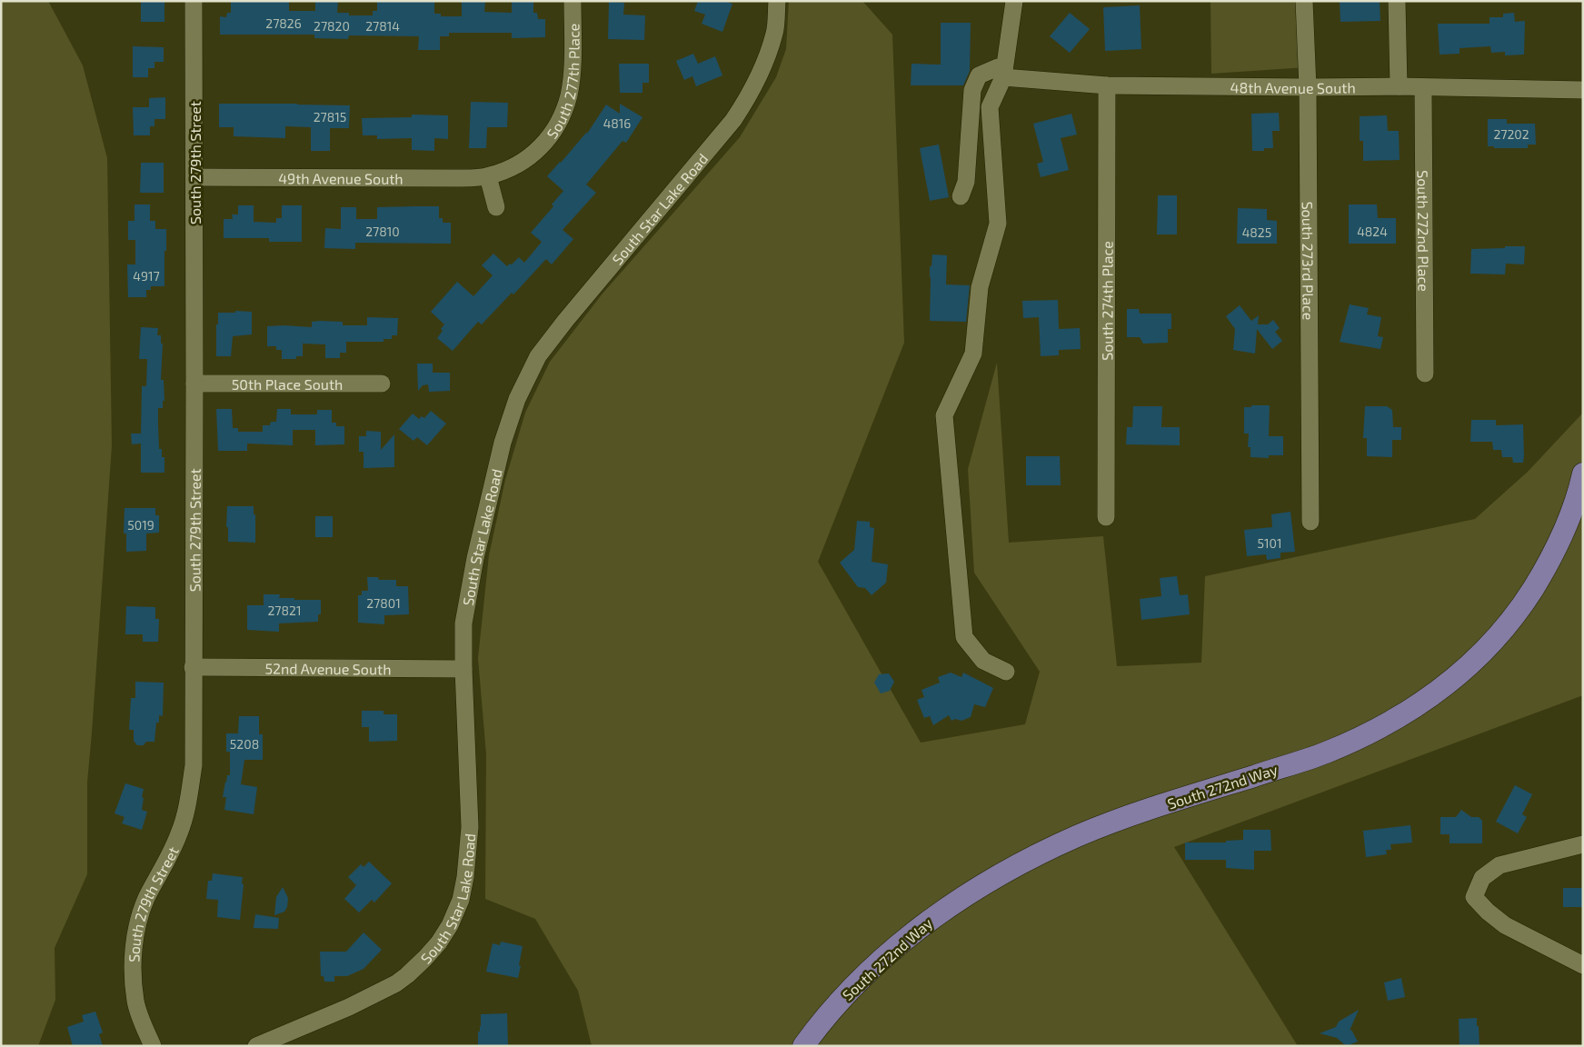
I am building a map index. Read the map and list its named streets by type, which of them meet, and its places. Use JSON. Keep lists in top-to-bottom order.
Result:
{
  "streets": {
    "main road": ["South 272nd Way"],
    "street": [
      "South 277th Place",
      "48th Avenue South",
      "South 279th Street",
      "49th Avenue South",
      "South Star Lake Road",
      "South 272nd Place",
      "South 273rd Place",
      "South 274th Place",
      "50th Place South",
      "52nd Avenue South"
    ]
  },
  "crossings": [
    ["South 277th Place", "49th Avenue South"],
    ["48th Avenue South", "South 272nd Place"],
    ["48th Avenue South", "South 273rd Place"],
    ["48th Avenue South", "South 274th Place"],
    ["South 279th Street", "49th Avenue South"],
    ["South 279th Street", "50th Place South"],
    ["South 279th Street", "52nd Avenue South"],
    ["South Star Lake Road", "52nd Avenue South"]
  ],
  "house_numbers": [
    "27826",
    "27820",
    "27814",
    "27815",
    "4816",
    "27202",
    "27810",
    "4824",
    "4825",
    "4917",
    "5019",
    "5101",
    "27801",
    "27821",
    "5208"
  ]
}
